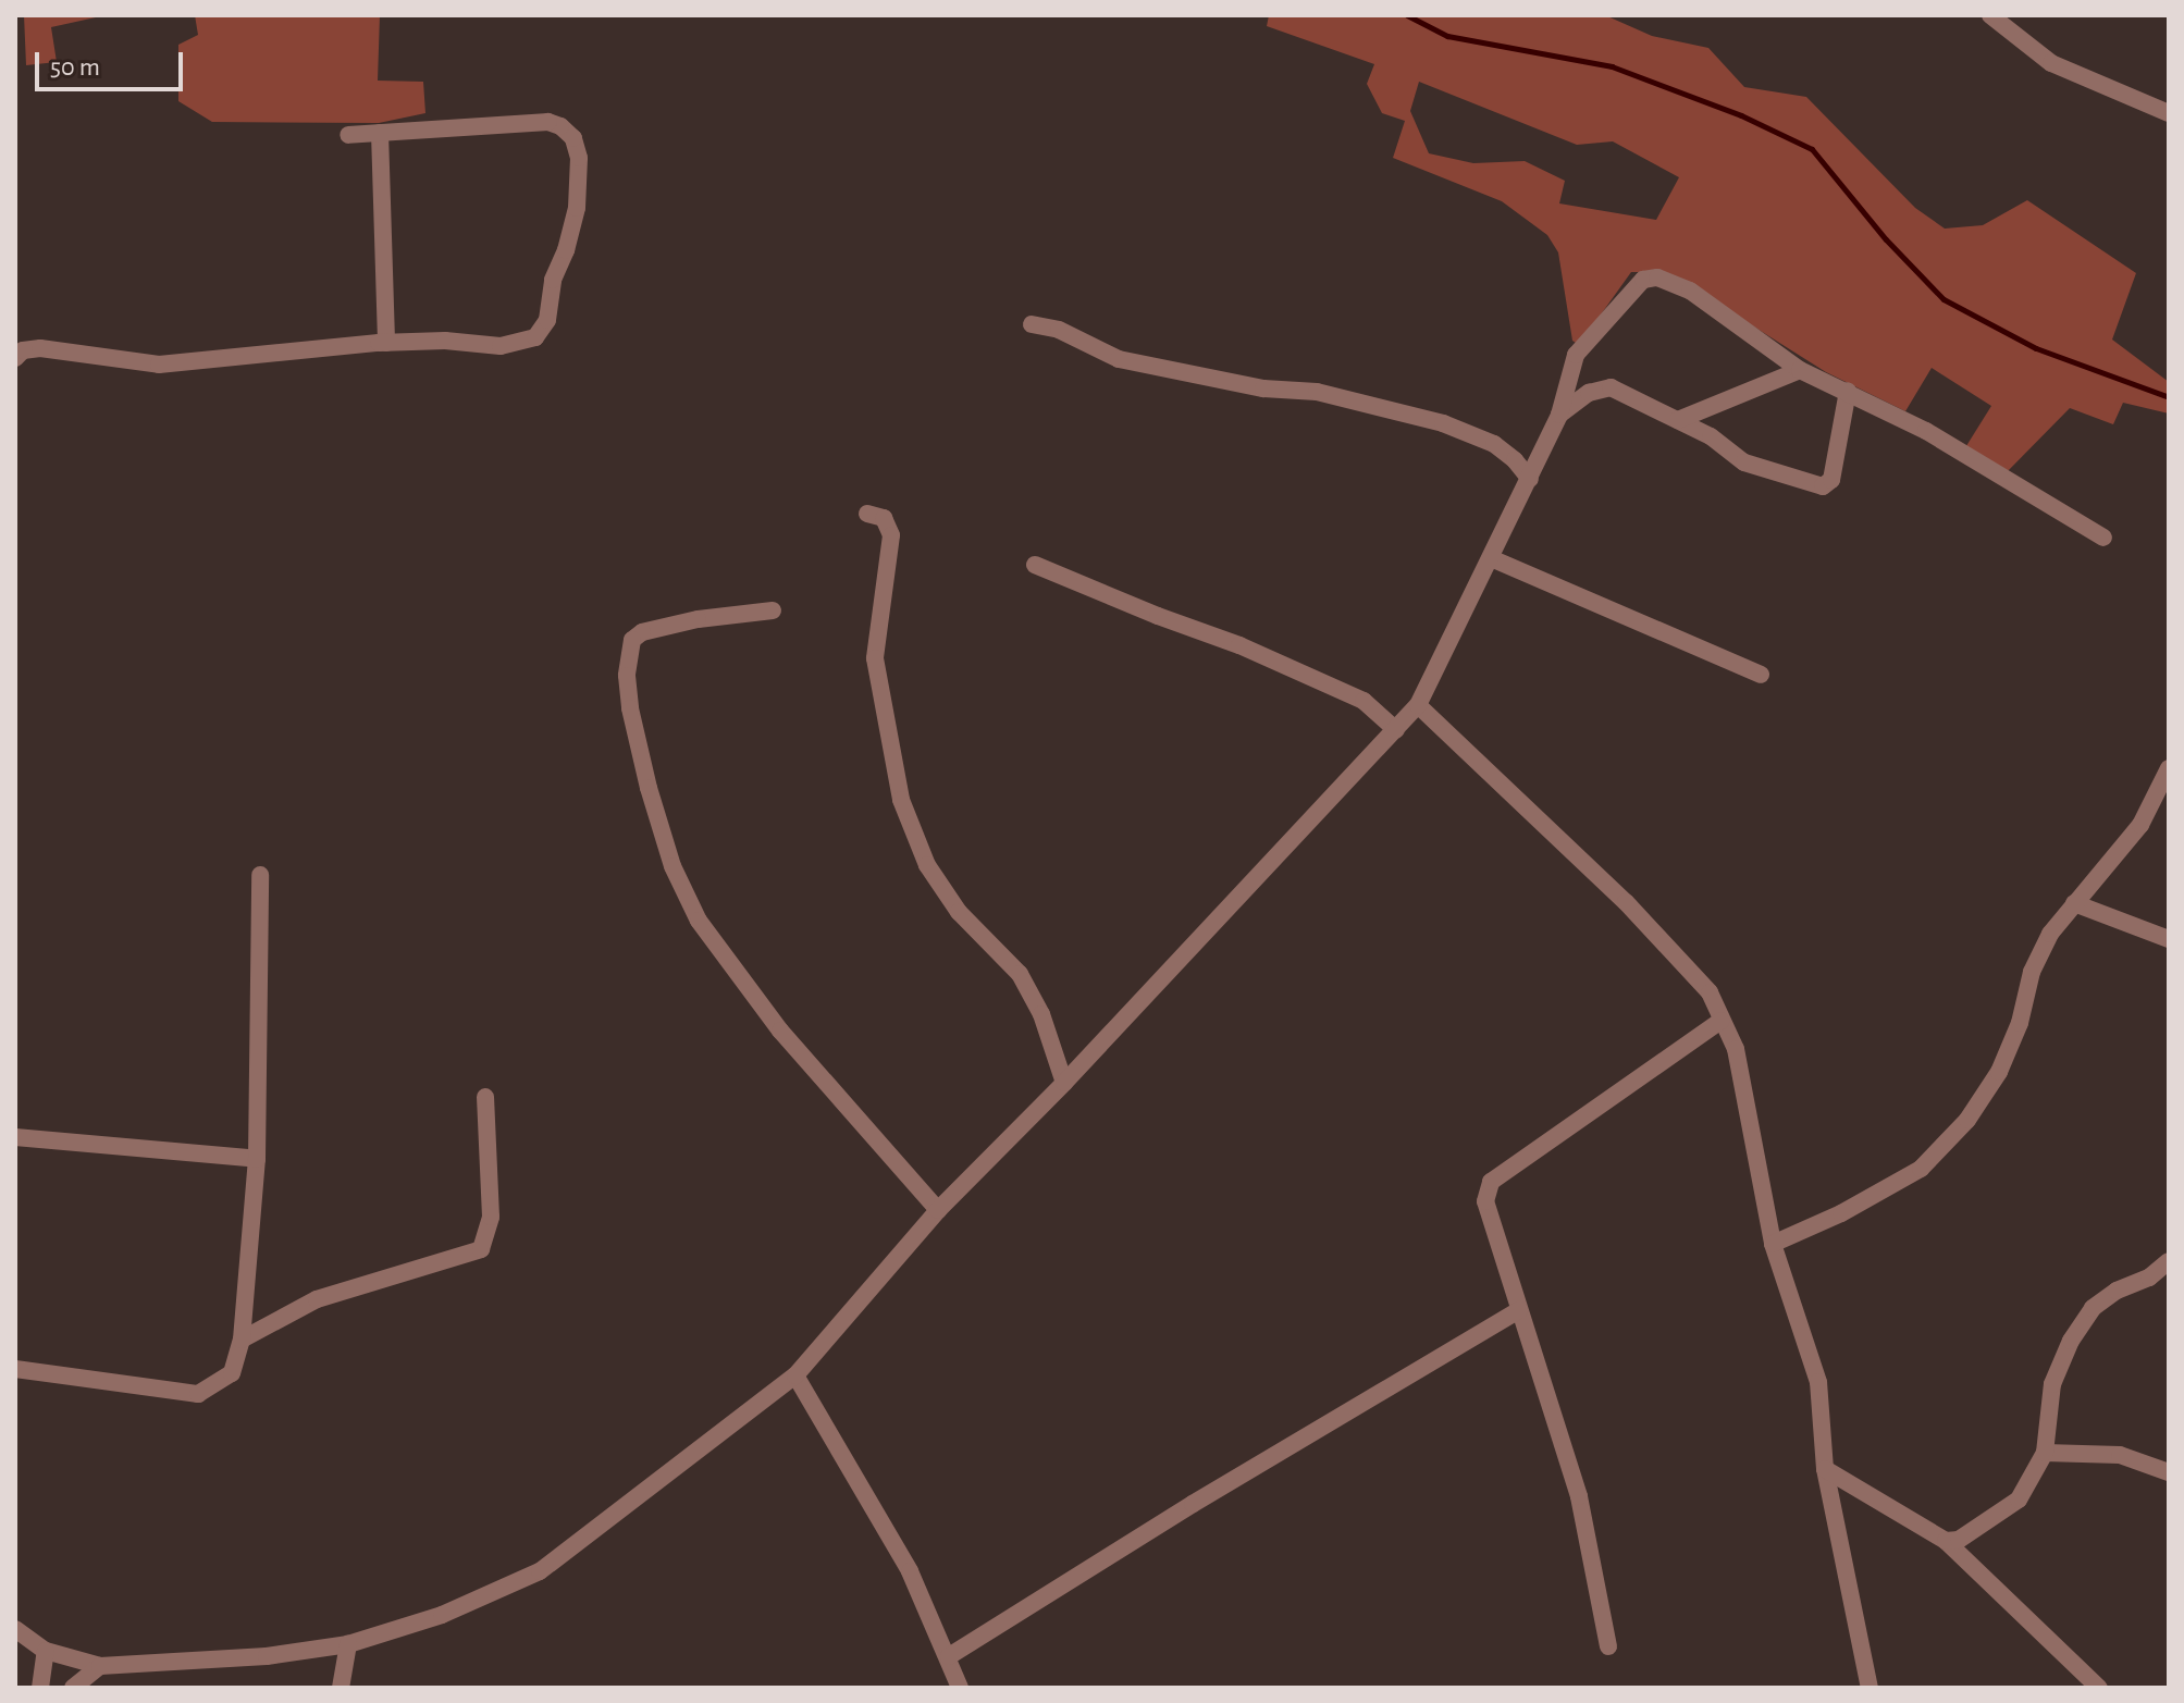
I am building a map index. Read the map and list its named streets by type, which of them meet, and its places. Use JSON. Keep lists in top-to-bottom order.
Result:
{
  "scale_bar": "50 m"
}
